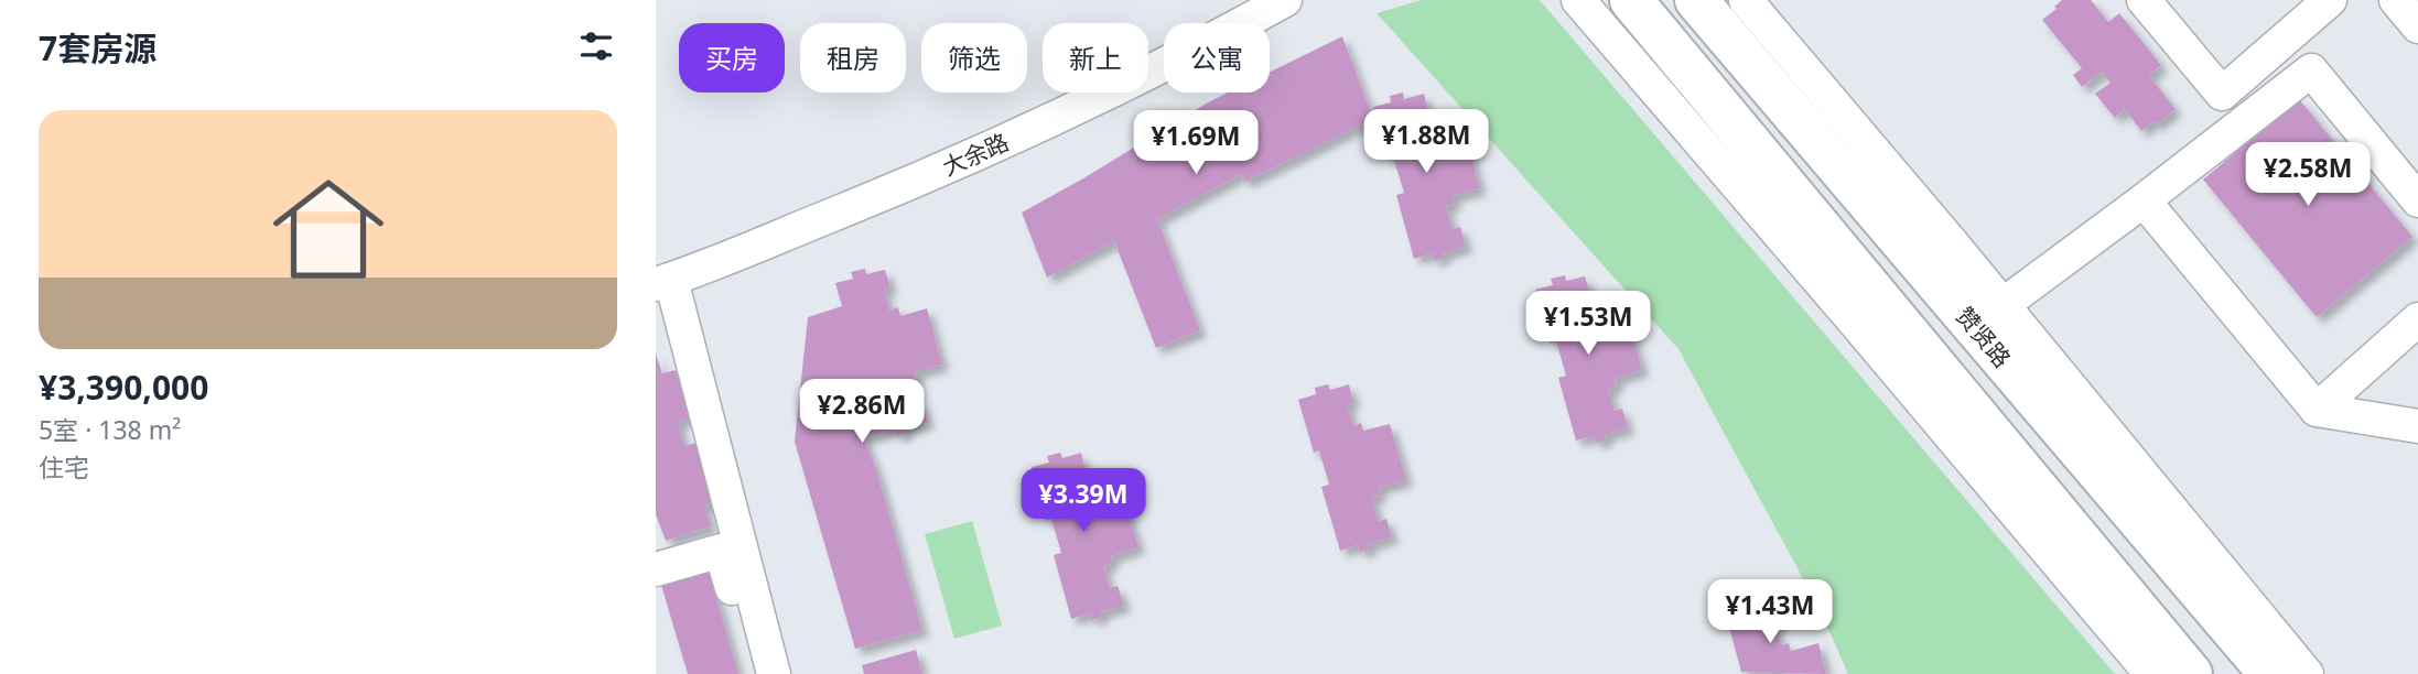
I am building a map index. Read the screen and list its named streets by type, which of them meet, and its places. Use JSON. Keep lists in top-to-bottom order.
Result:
{
  "streets": {
    "main road": ["赞贤路"],
    "street": ["大余路"]
  },
  "page": {
    "heading": "7套房源",
    "chip": [
      "买房",
      "租房",
      "筛选",
      "新上",
      "公寓"
    ],
    "list": [
      {
        "name": "¥3,390,000",
        "note": "5室 · 138 m² · 住宅"
      }
    ],
    "price": [
      "¥1.88M",
      "¥1.69M",
      "¥2.58M",
      "¥1.53M",
      "¥2.86M",
      "¥3.39M",
      "¥1.43M"
    ]
  }
}
